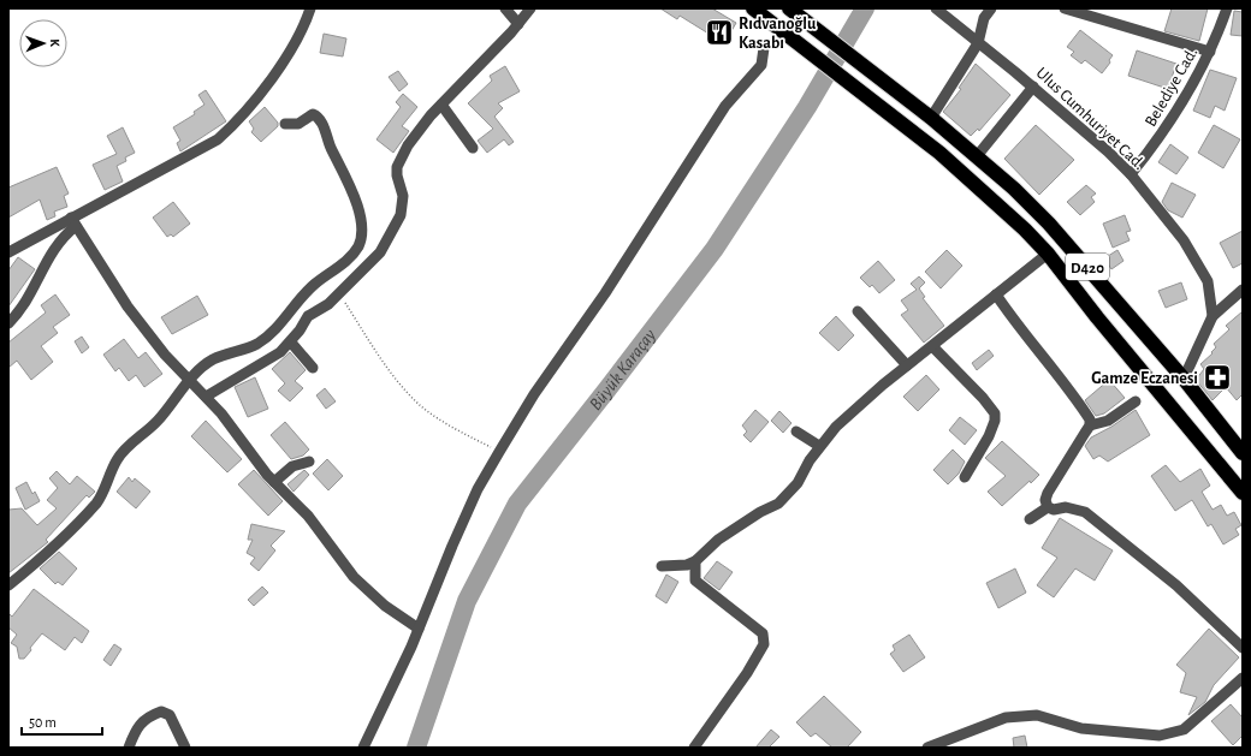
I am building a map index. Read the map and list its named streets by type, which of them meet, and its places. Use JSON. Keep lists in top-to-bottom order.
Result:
{
  "streets": {
    "highway": ["D420"],
    "street": ["Belediye Cad.", "Ulus Cumhuriyet Cad."]
  },
  "crossings": [
    ["Belediye Cad.", "Ulus Cumhuriyet Cad."]
  ],
  "water": ["Büyük Karaçay"],
  "places": {
    "restaurant": ["Rıdvanoğlu Kasabı"],
    "pharmacy": ["Gamze Eczanesi"]
  },
  "scale_bar": "50 m",
  "north": "right"
}
